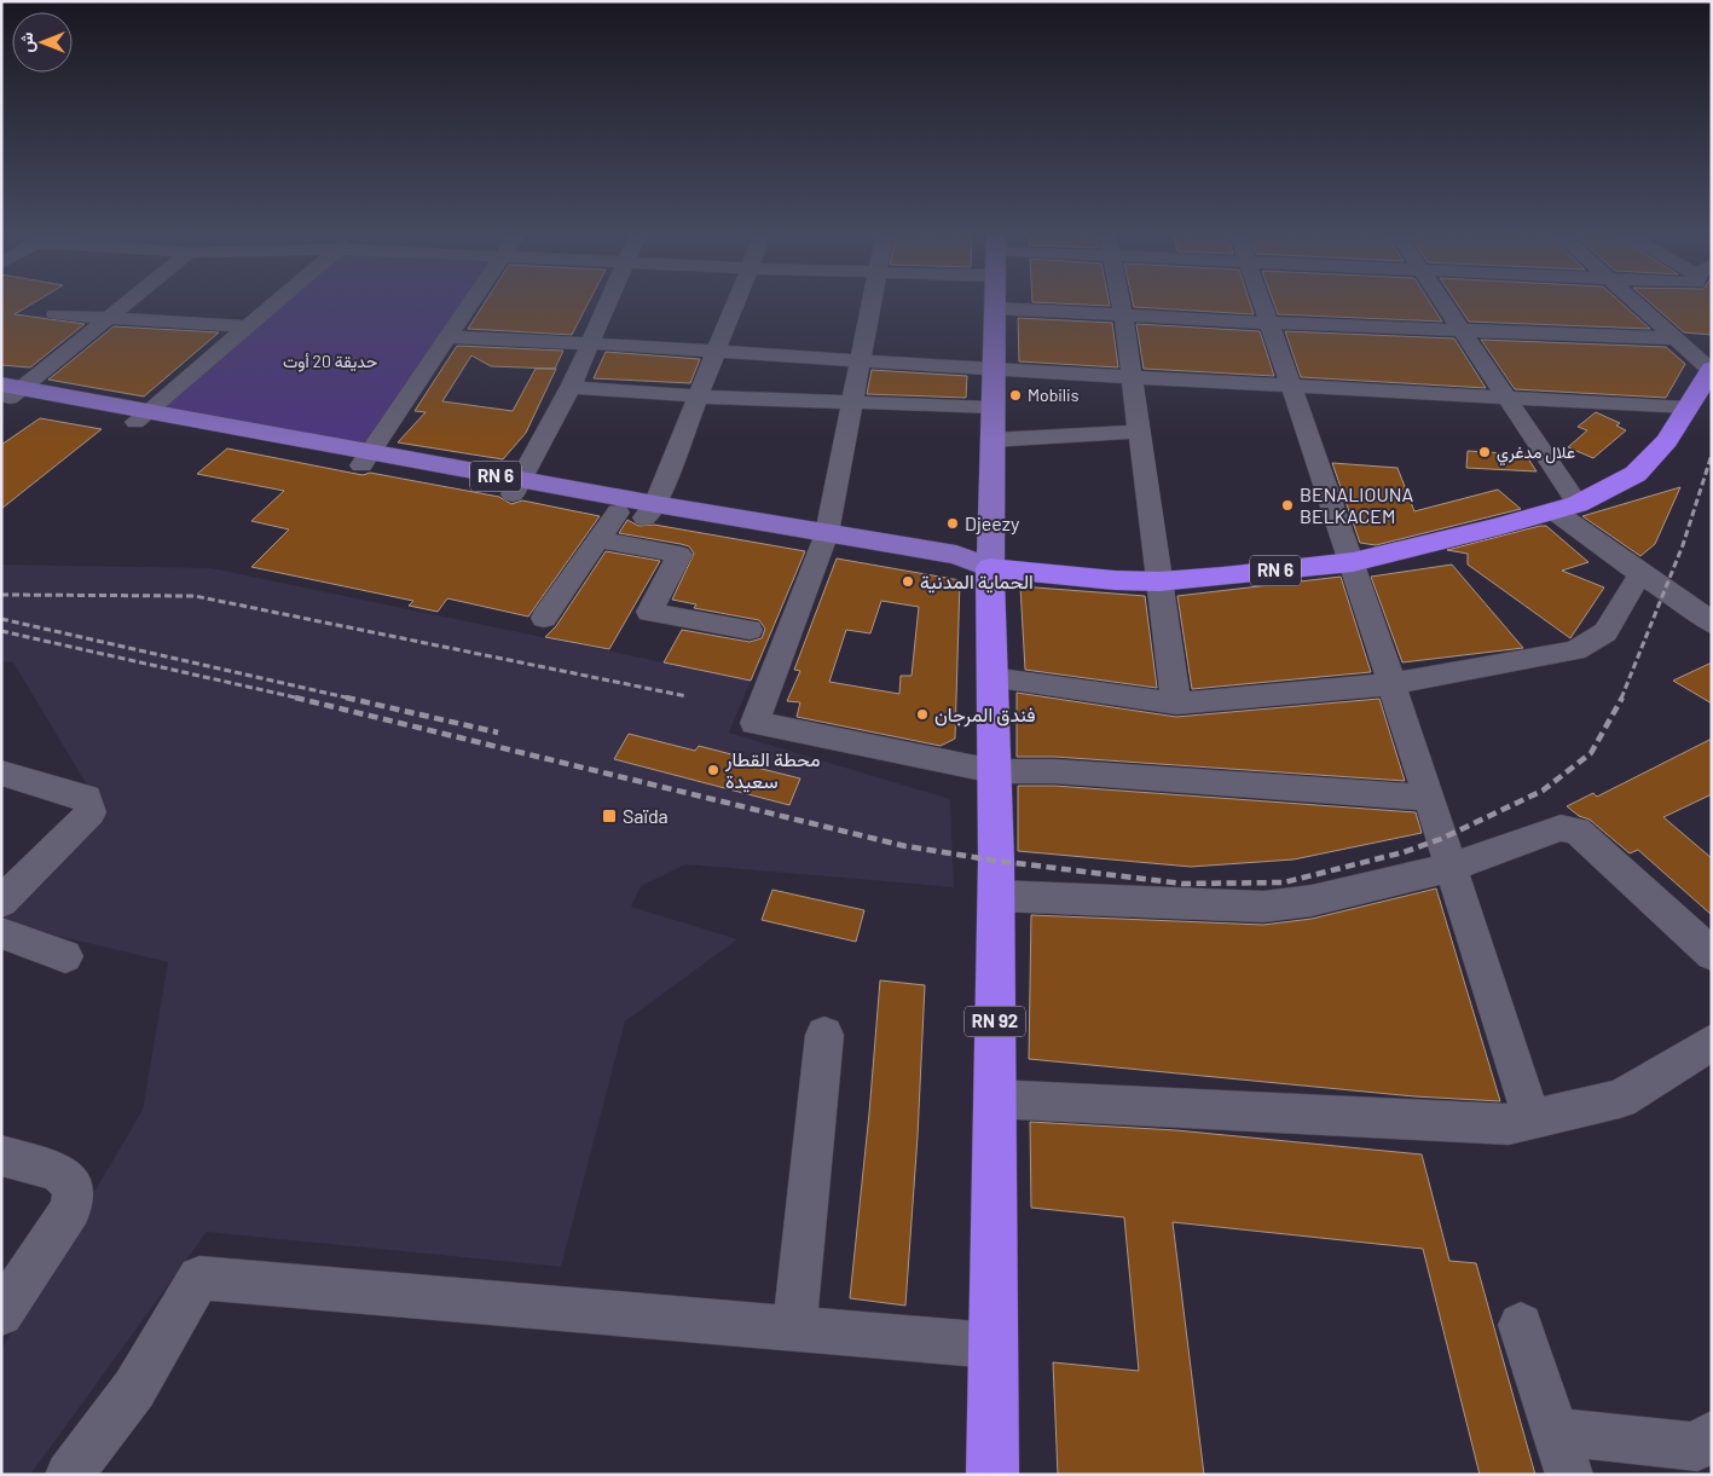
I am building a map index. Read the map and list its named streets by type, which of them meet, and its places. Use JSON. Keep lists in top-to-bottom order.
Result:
{
  "streets": {
    "highway": ["RN 6", "RN 92"]
  },
  "crossings": [
    ["RN 6", "RN 92"]
  ],
  "parks": ["حديقة 20 أوت"],
  "places": {
    "other": [
      "Mobilis",
      "علال مدغري",
      "BENALIOUNA BELKACEM",
      "Djeezy",
      "الحماية المدنية",
      "فندق المرجان",
      "محطة القطار سعيدة"
    ],
    "transit": ["Saïda"]
  },
  "north": "left"
}
